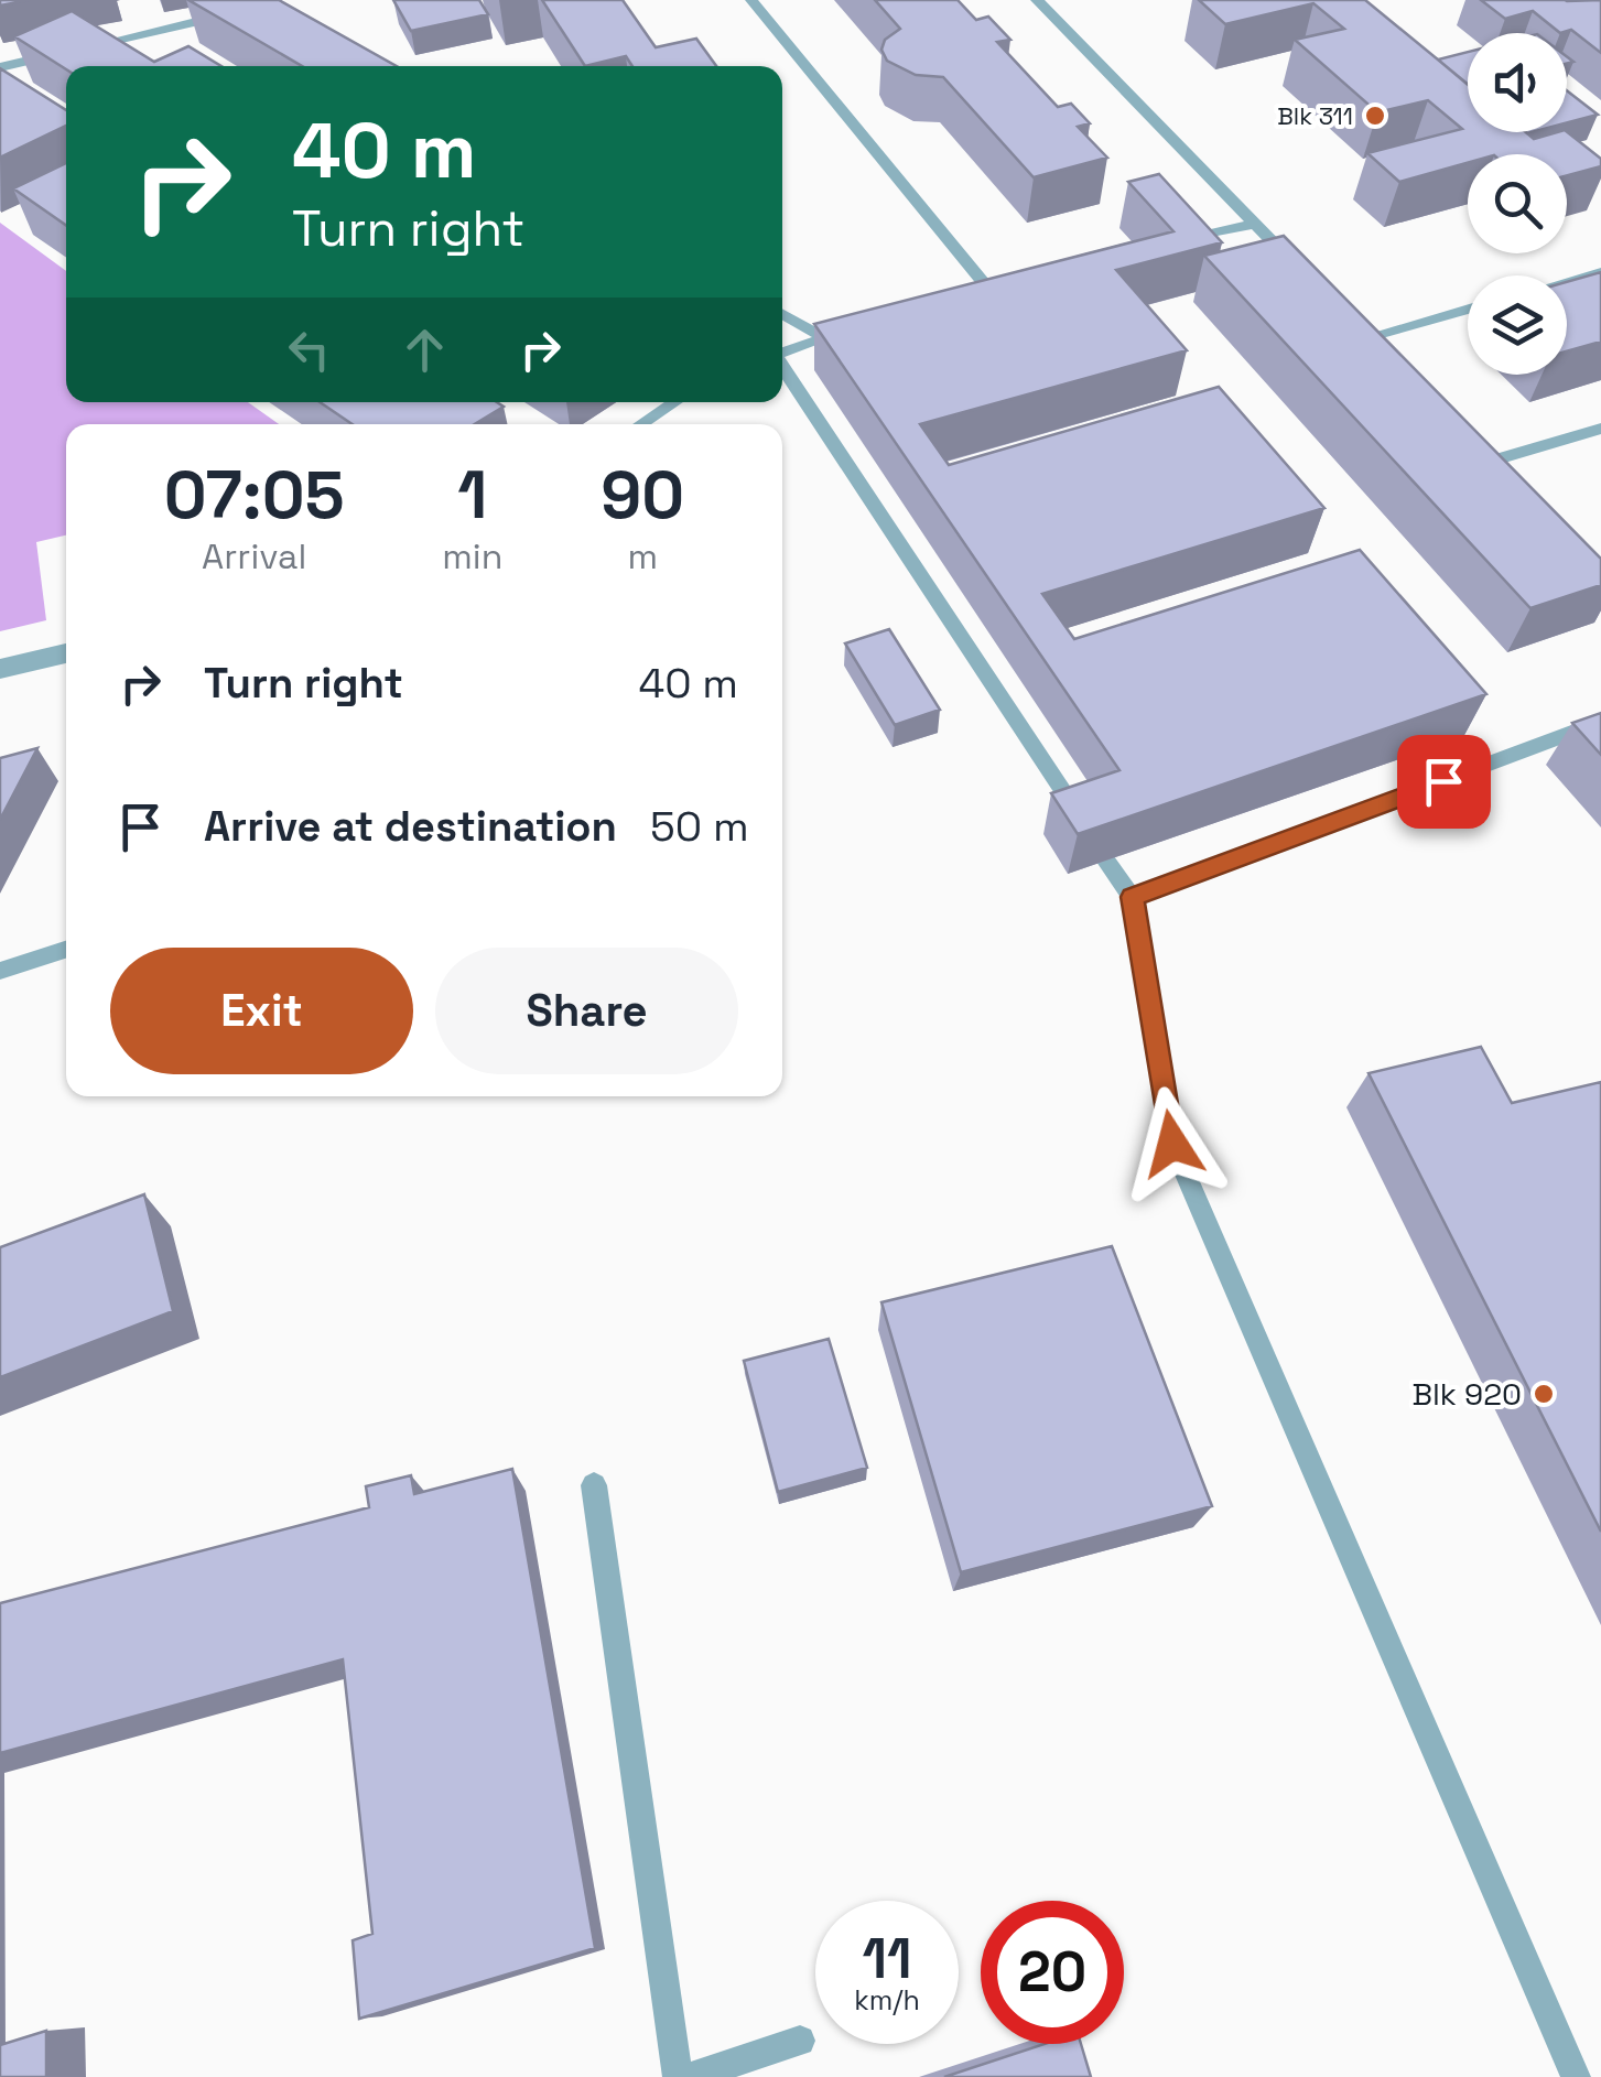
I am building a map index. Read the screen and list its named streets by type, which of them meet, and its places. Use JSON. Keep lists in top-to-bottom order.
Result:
{
  "places": ["Blk 311", "Blk 920"],
  "page": {
    "turn": ["40 m", "Turn right"],
    "eta": [
      "07:05",
      "Arrival",
      "1",
      "min",
      "90",
      "m"
    ],
    "list": [
      {
        "name": "Turn right",
        "value": "40 m"
      },
      {
        "name": "Arrive at destination",
        "value": "50 m"
      }
    ],
    "buttons": ["Exit", "Share"],
    "speed": "11 km/h",
    "limit": "20"
  }
}
